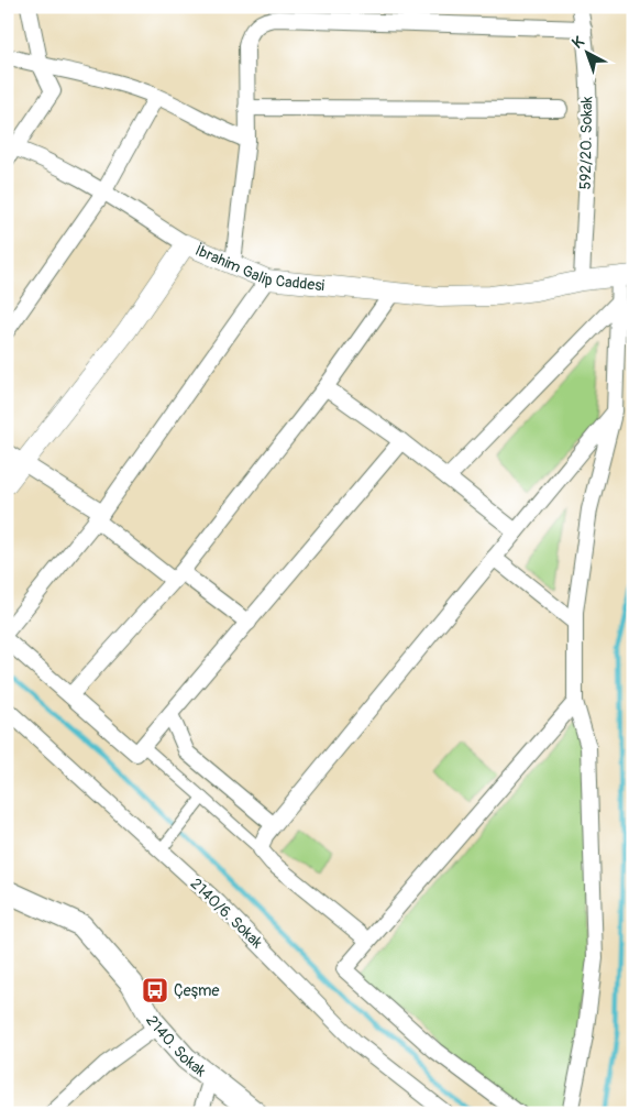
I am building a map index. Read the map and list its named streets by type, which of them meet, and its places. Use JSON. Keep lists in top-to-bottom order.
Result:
{
  "streets": {
    "main road": ["2140. Sokak"],
    "street": ["592/20. Sokak", "İbrahim Galip Caddesi", "2140/6. Sokak"]
  },
  "crossings": [
    ["592/20. Sokak", "İbrahim Galip Caddesi"]
  ],
  "places": {
    "bus stop": ["Çeşme"]
  },
  "north": "top left"
}
